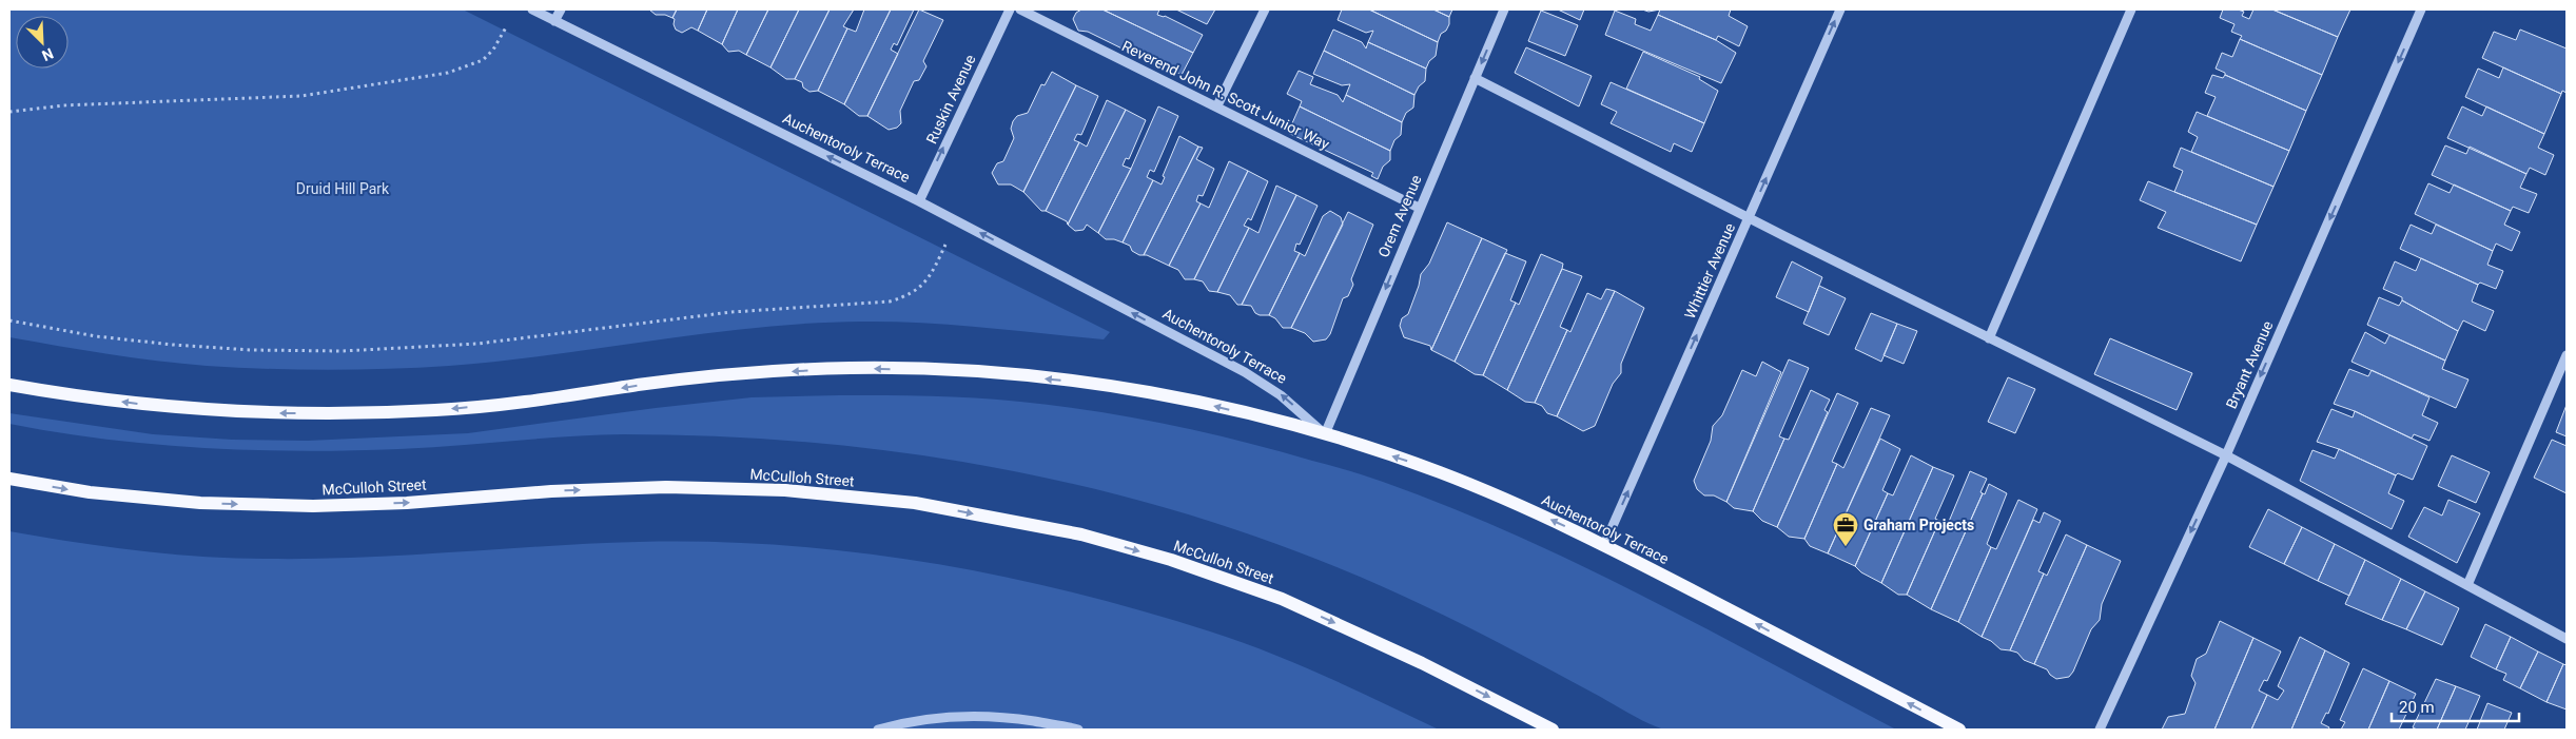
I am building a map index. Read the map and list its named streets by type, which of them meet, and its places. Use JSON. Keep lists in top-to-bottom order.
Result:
{
  "streets": {
    "main road": ["Auchentoroly Terrace", "McCulloh Street"],
    "street": [
      "Reverend John R. Scott Junior Way",
      "Ruskin Avenue",
      "Orem Avenue",
      "Whittier Avenue",
      "Bryant Avenue"
    ]
  },
  "crossings": [
    ["Reverend John R. Scott Junior Way", "Orem Avenue"],
    ["Ruskin Avenue", "Auchentoroly Terrace"],
    ["Auchentoroly Terrace", "Orem Avenue"],
    ["Auchentoroly Terrace", "Whittier Avenue"]
  ],
  "one_way": [
    "Ruskin Avenue",
    "Auchentoroly Terrace",
    "Orem Avenue",
    "Whittier Avenue",
    "Bryant Avenue"
  ],
  "parks": ["Druid Hill Park"],
  "places": {
    "office": ["Graham Projects"]
  },
  "scale_bar": "20 m",
  "north": "bottom right"
}
